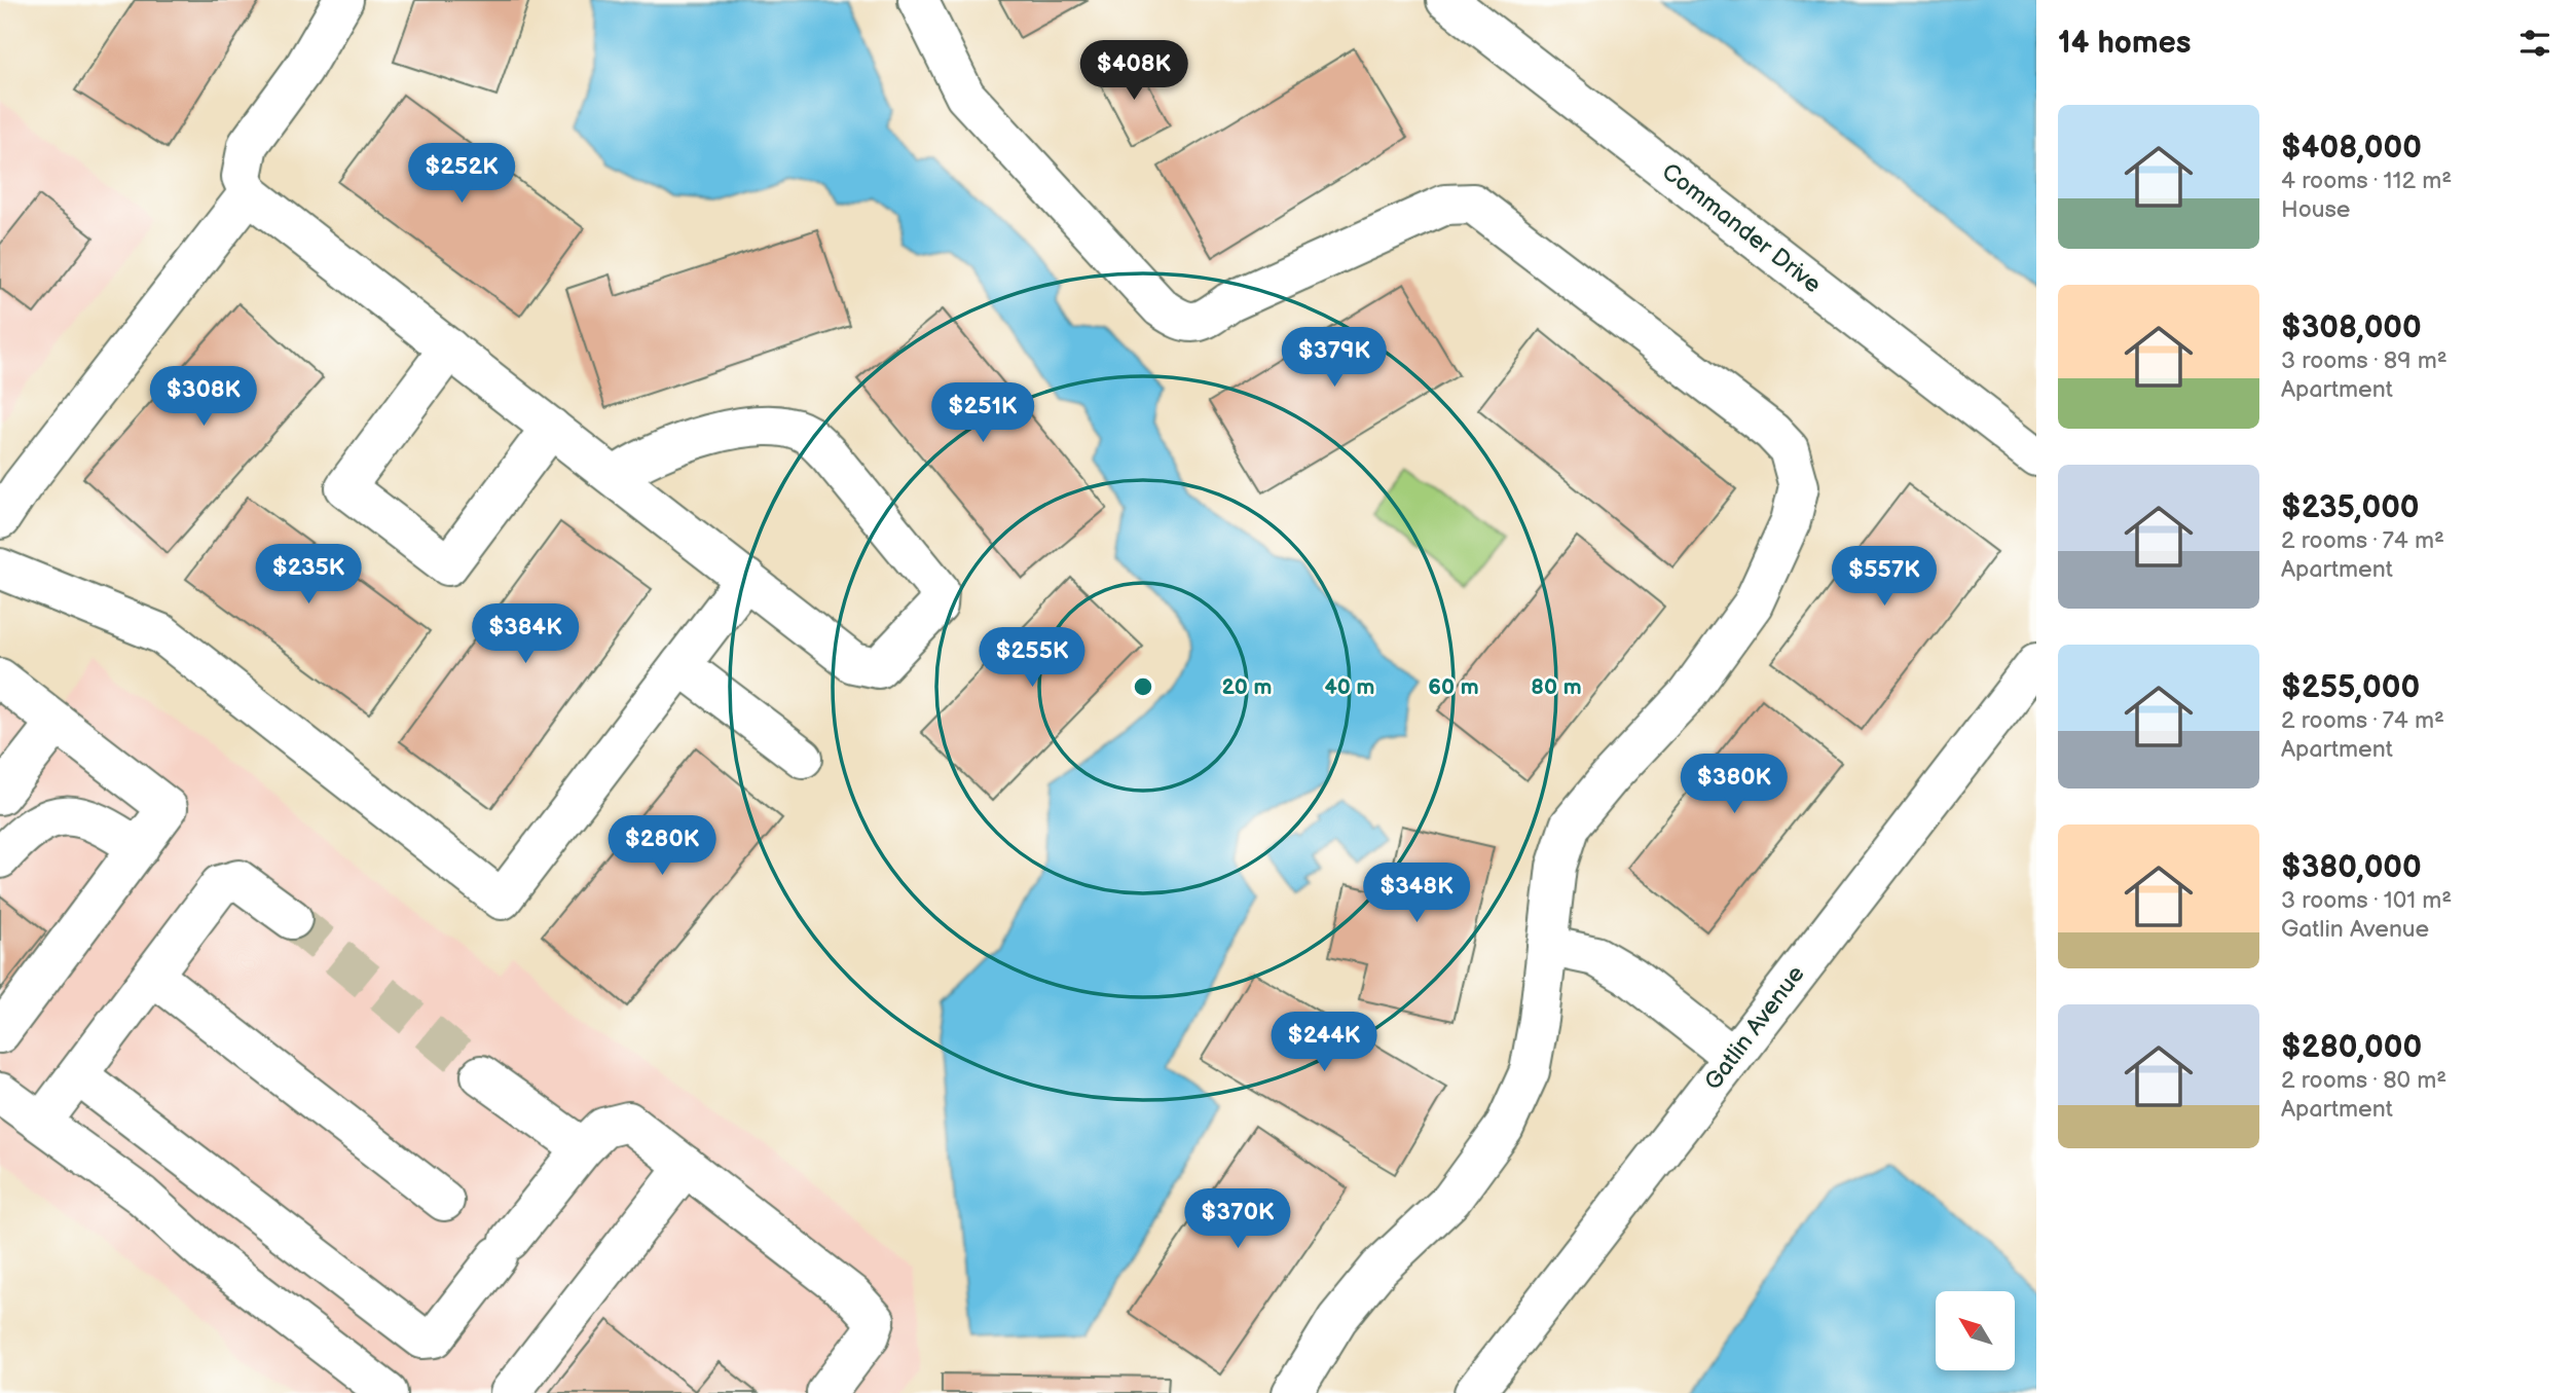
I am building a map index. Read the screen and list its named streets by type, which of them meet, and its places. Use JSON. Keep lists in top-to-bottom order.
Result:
{
  "streets": {
    "street": ["Commander Drive", "Gatlin Avenue"]
  },
  "north": "top left",
  "page": {
    "heading": "14 homes",
    "price": [
      "$408K",
      "$252K",
      "$379K",
      "$308K",
      "$251K",
      "$235K",
      "$557K",
      "$384K",
      "$255K",
      "$380K",
      "$280K",
      "$348K",
      "$244K",
      "$370K"
    ],
    "list": [
      {
        "name": "$408,000",
        "note": "4 rooms · 112 m² · House"
      },
      {
        "name": "$308,000",
        "note": "3 rooms · 89 m² · Apartment"
      },
      {
        "name": "$235,000",
        "note": "2 rooms · 74 m² · Apartment"
      },
      {
        "name": "$255,000",
        "note": "2 rooms · 74 m² · Apartment"
      },
      {
        "name": "$380,000",
        "note": "3 rooms · 101 m² · Gatlin Avenue"
      },
      {
        "name": "$280,000",
        "note": "2 rooms · 80 m² · Apartment"
      }
    ]
  },
  "rings": [
    "20 m",
    "40 m",
    "60 m",
    "80 m"
  ]
}
